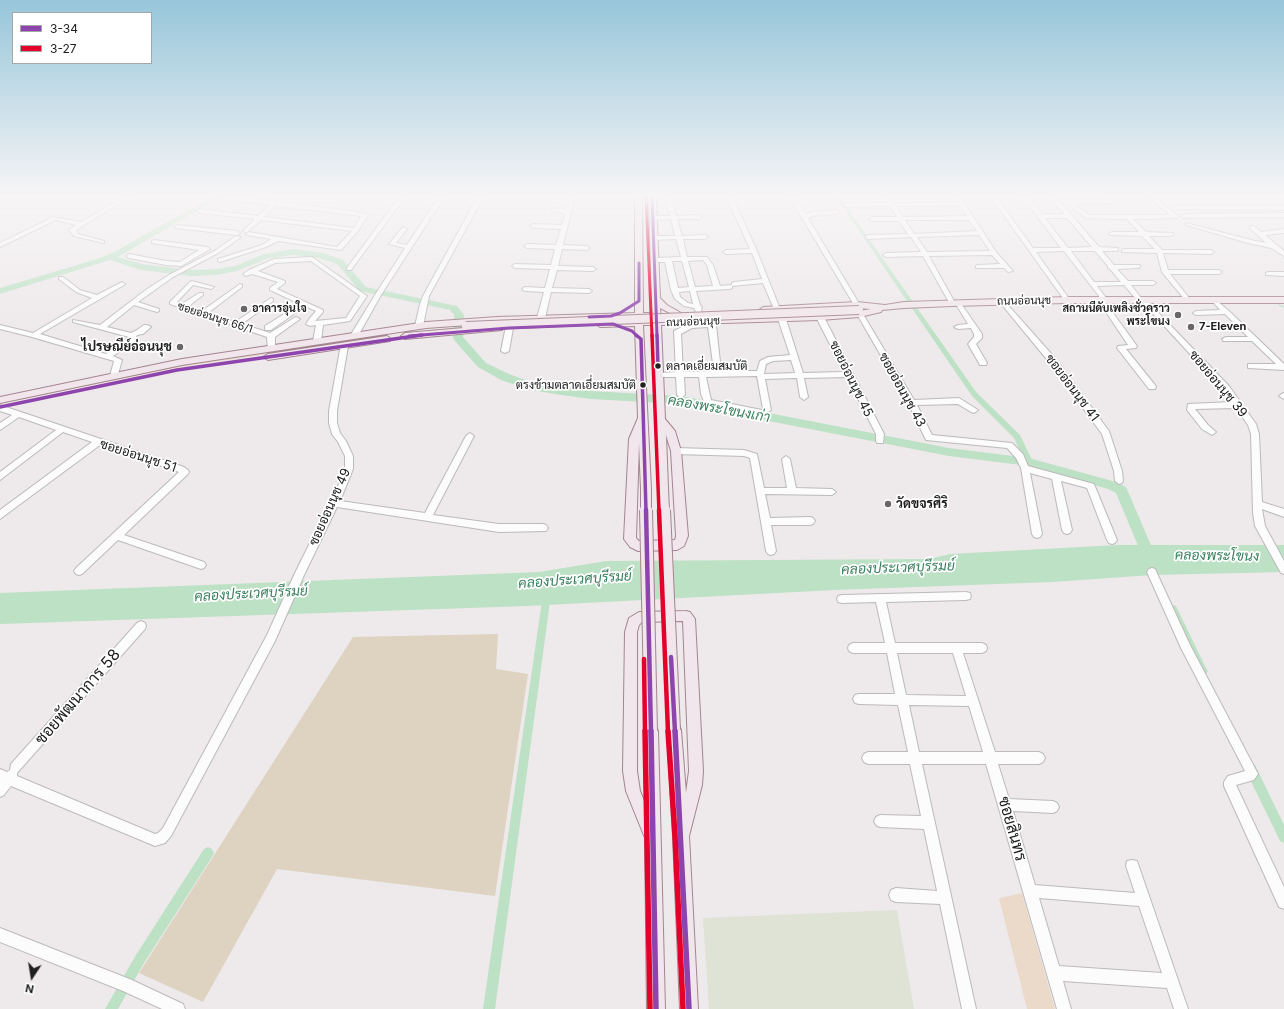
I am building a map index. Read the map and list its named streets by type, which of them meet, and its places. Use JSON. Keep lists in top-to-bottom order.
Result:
{
  "streets": {
    "main road": ["ถนนอ่อนนุช"],
    "street": [
      "ซอยอ่อนนุช 66/1",
      "ซอยอ่อนนุช 45",
      "ซอยอ่อนนุช 39",
      "ซอยอ่อนนุช 41",
      "ซอยอ่อนนุช 43",
      "ซอยอ่อนนุช 51",
      "ซอยอ่อนนุช 49",
      "ซอยพัฒนาการ 58",
      "ซอยสินทร"
    ]
  },
  "crossings": [
    ["ถนนอ่อนนุช", "ซอยอ่อนนุช 66/1"],
    ["ถนนอ่อนนุช", "ซอยอ่อนนุช 45"],
    ["ถนนอ่อนนุช", "ซอยอ่อนนุช 39"],
    ["ถนนอ่อนนุช", "ซอยอ่อนนุช 41"],
    ["ถนนอ่อนนุช", "ซอยอ่อนนุช 43"],
    ["ถนนอ่อนนุช", "ซอยอ่อนนุช 51"],
    ["ถนนอ่อนนุช", "ซอยอ่อนนุช 49"],
    ["ซอยอ่อนนุช 49", "ซอยพัฒนาการ 58"]
  ],
  "water": ["คลองพระโขนงเก่า", "คลองพระโขนง", "คลองประเวศบุรีรมย์"],
  "places": [
    "อาคารอุ่นใจ",
    "สถานนีดับเพลิงชั่วคราว พระโขนง",
    "7-Eleven",
    "ไปรษณีย์อ่อนนุช",
    "ตลาดเอี่ยมสมบัติ",
    "ตรงข้ามตลาดเอี่ยมสมบัติ",
    "วัดขจรศิริ"
  ],
  "lines": ["transit line 3-34", "transit line 3-27"],
  "legend": ["3-34", "3-27"],
  "north": "bottom"
}
